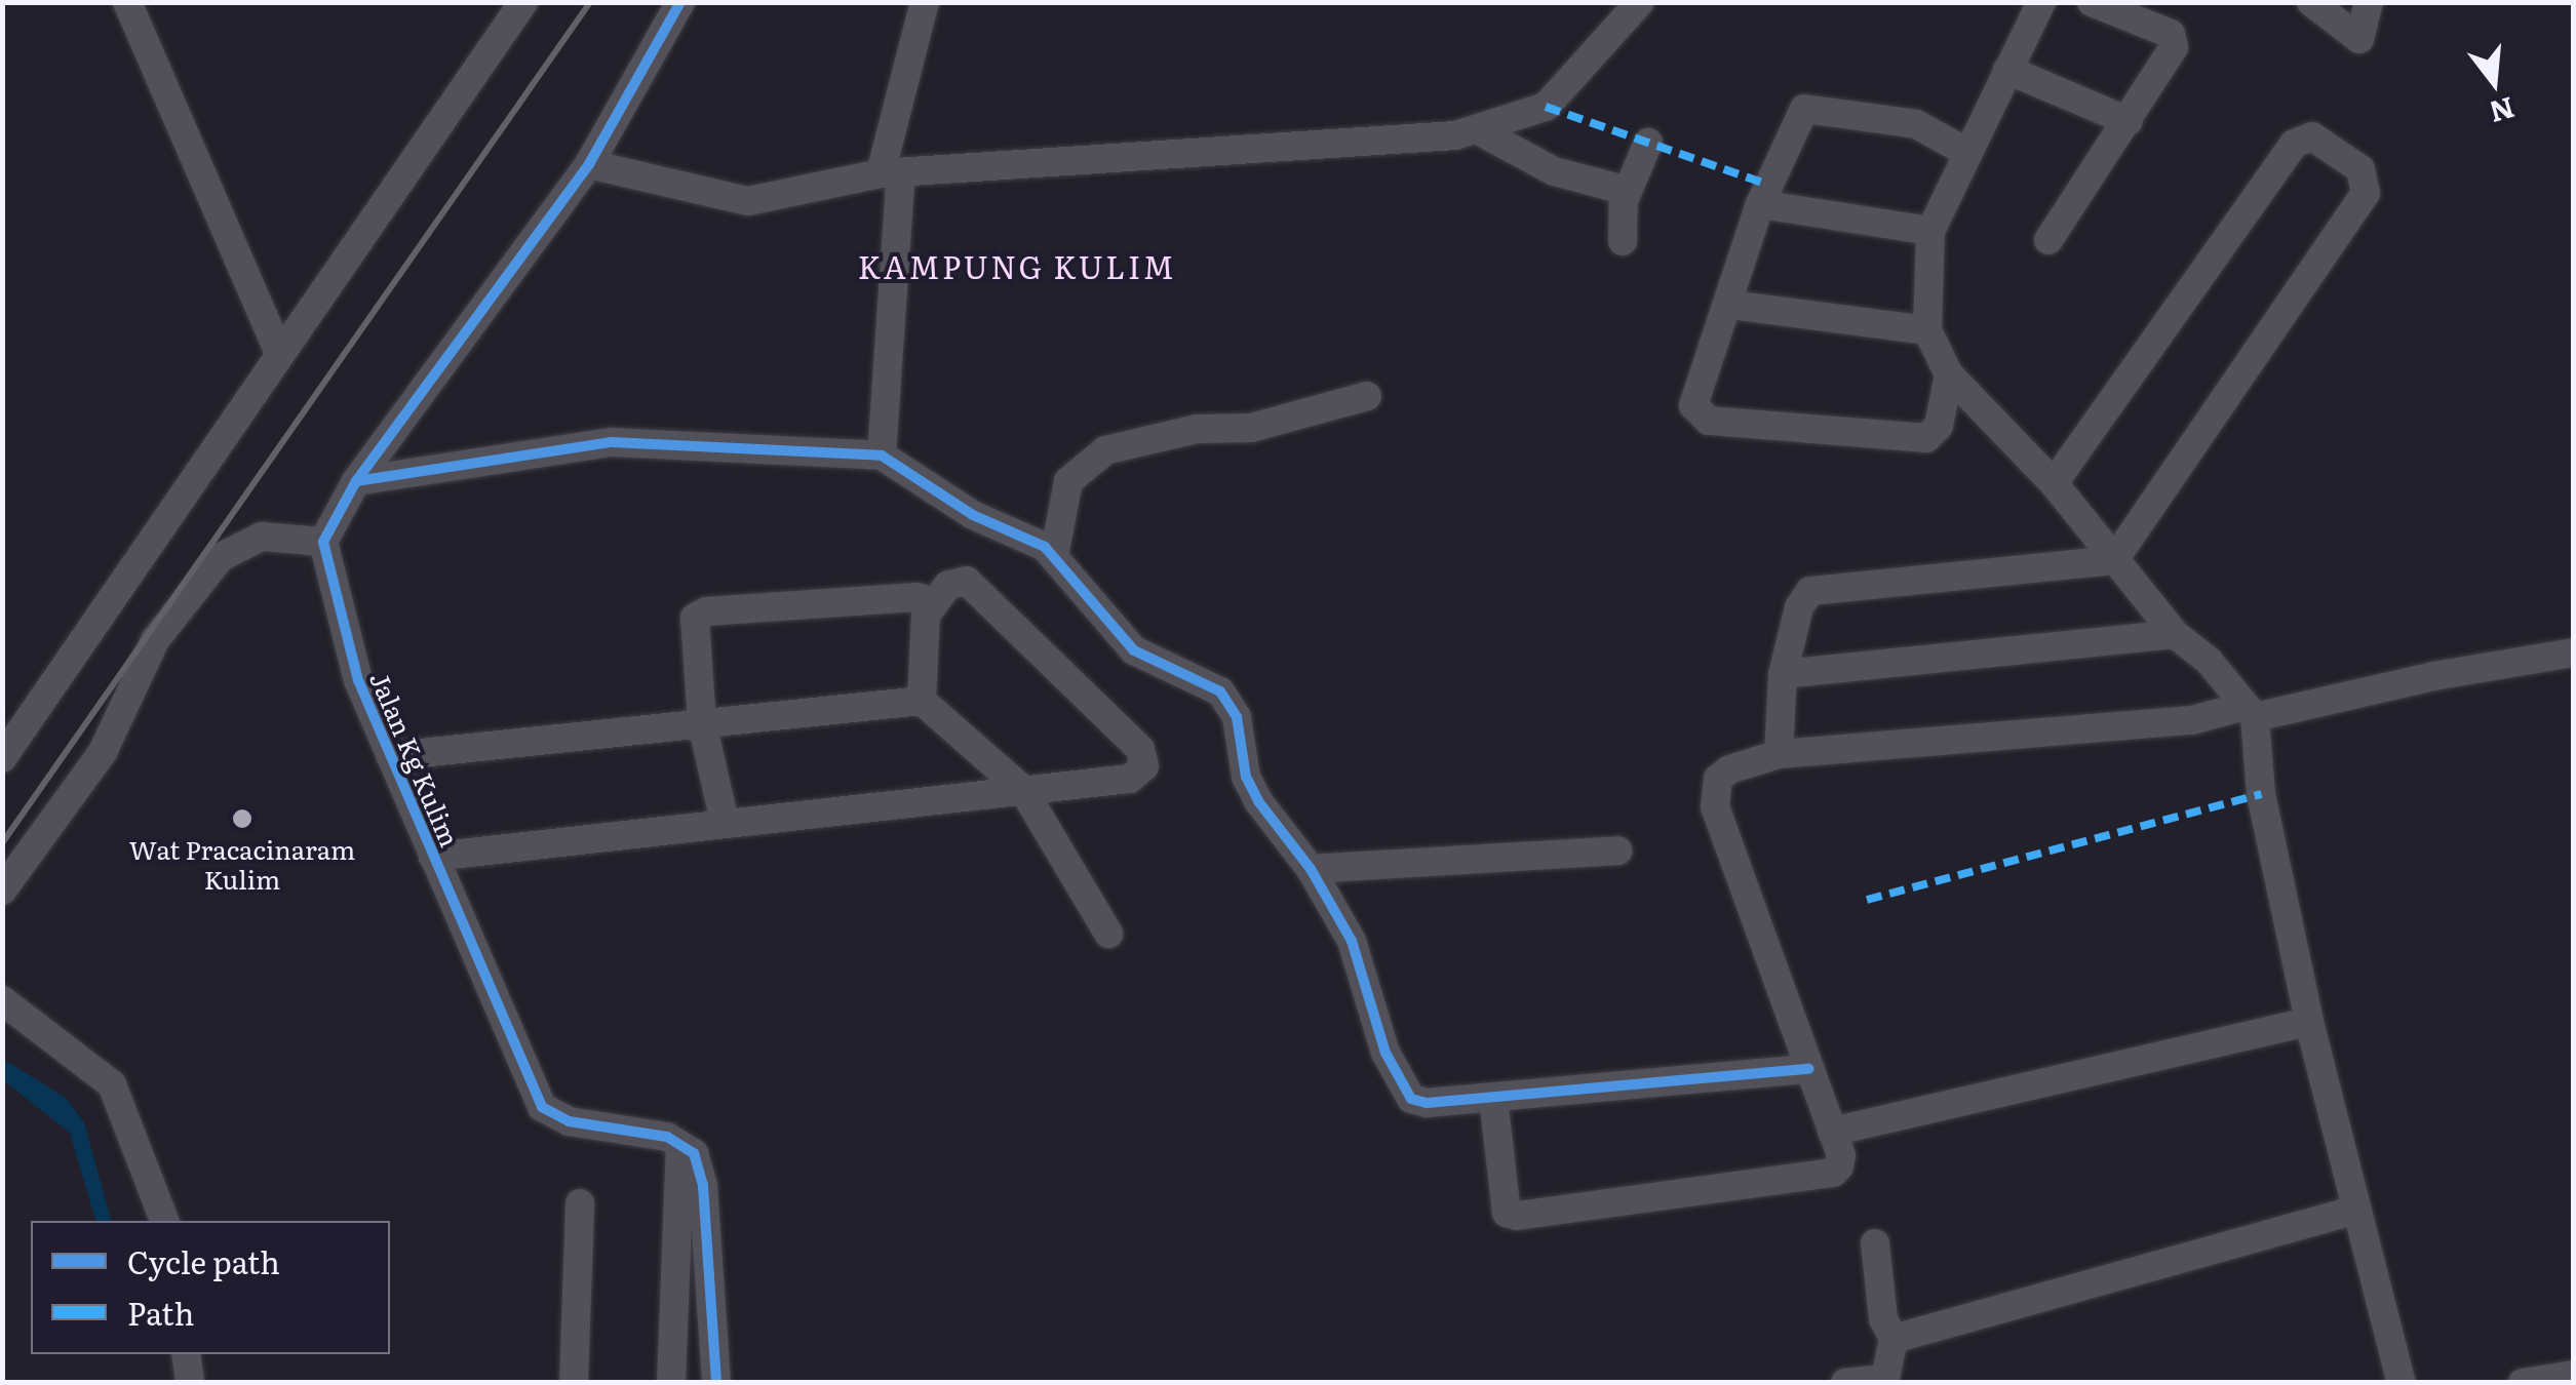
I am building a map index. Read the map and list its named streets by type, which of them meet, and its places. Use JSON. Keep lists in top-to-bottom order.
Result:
{
  "streets": {
    "street": ["Jalan Kg Kulim"]
  },
  "districts": ["KAMPUNG KULIM"],
  "places": ["Wat Pracacinaram Kulim"],
  "legend": ["Cycle path", "Path"],
  "north": "bottom"
}
